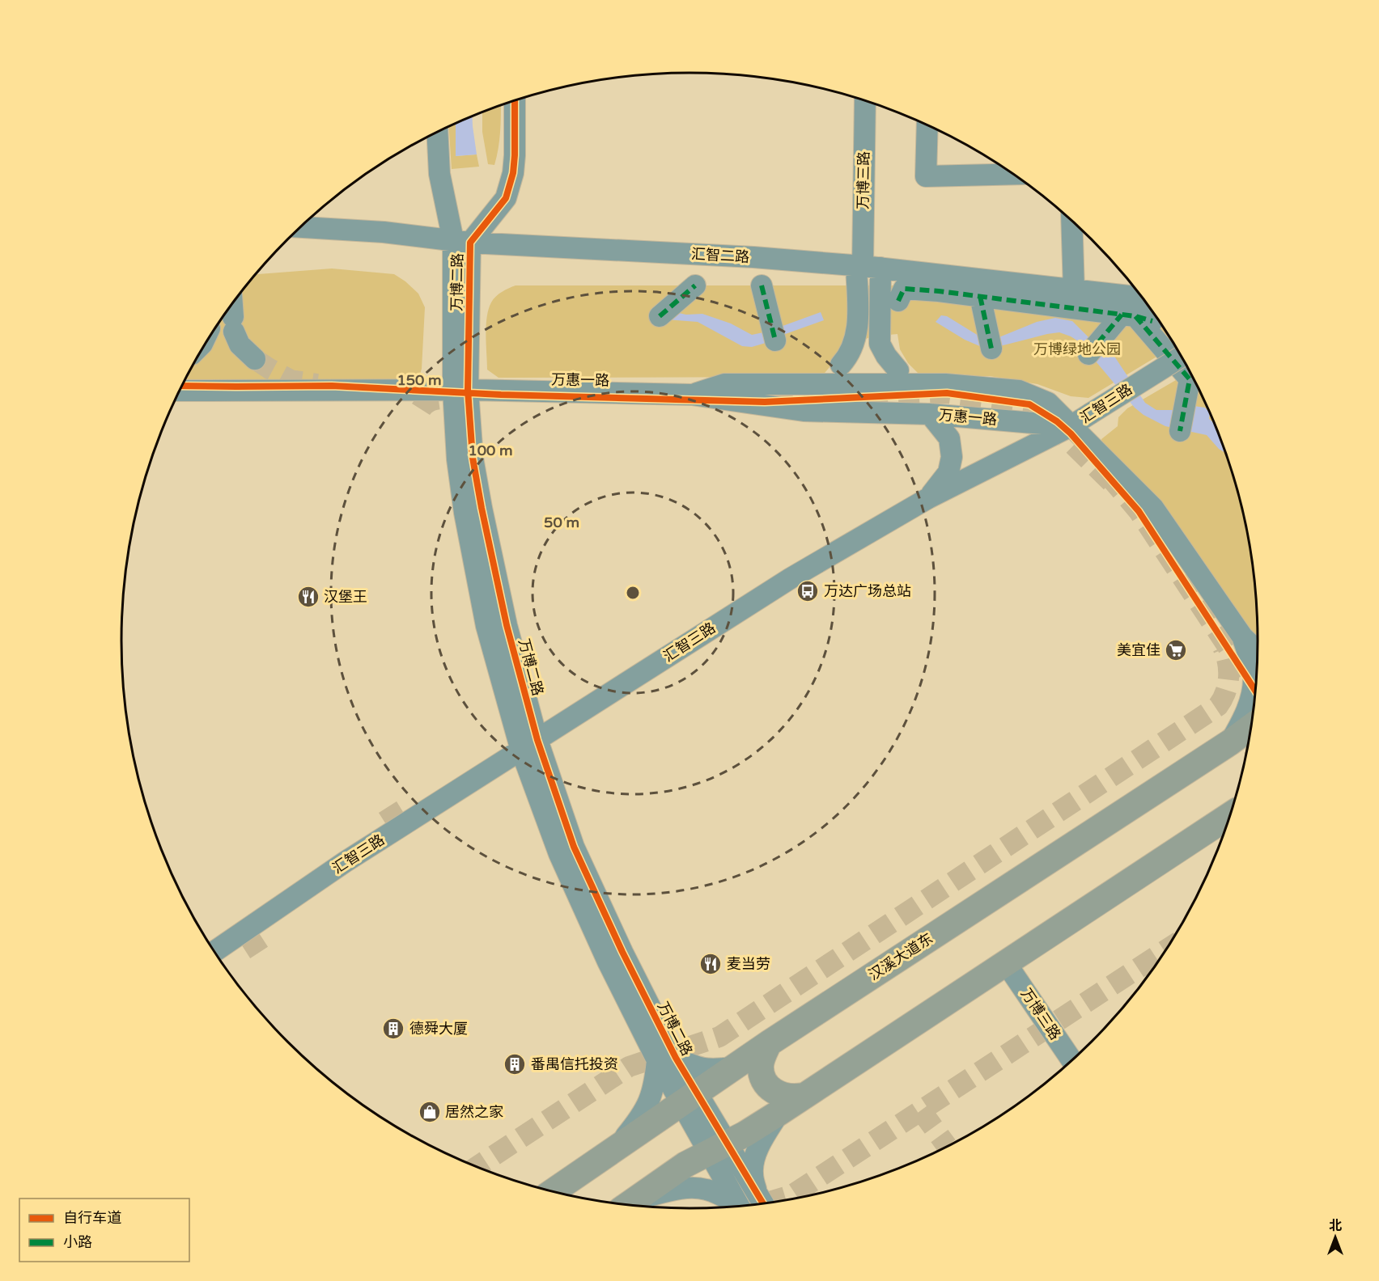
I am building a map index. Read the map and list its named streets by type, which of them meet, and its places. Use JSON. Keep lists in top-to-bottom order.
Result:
{
  "streets": {
    "main road": ["汉溪大道东"],
    "street": [
      "万博三路",
      "汇智二路",
      "万博二路",
      "万惠一路",
      "汇智三路"
    ]
  },
  "crossings": [
    ["万博三路", "汇智二路"],
    ["汇智二路", "万博二路"],
    ["万博二路", "万惠一路"],
    ["万博二路", "汇智三路"],
    ["万博二路", "汉溪大道东"],
    ["万惠一路", "汇智三路"]
  ],
  "parks": ["万博绿地公园"],
  "places": {
    "bus stop": ["万达广场总站"],
    "restaurant": ["汉堡王", "麦当劳"],
    "supermarket": ["美宜佳"],
    "building": ["德舜大厦", "番禺信托投资"],
    "shop": ["居然之家"]
  },
  "legend": ["自行车道", "小路"],
  "north": "top",
  "rings": ["150 m", "100 m", "50 m"]
}
